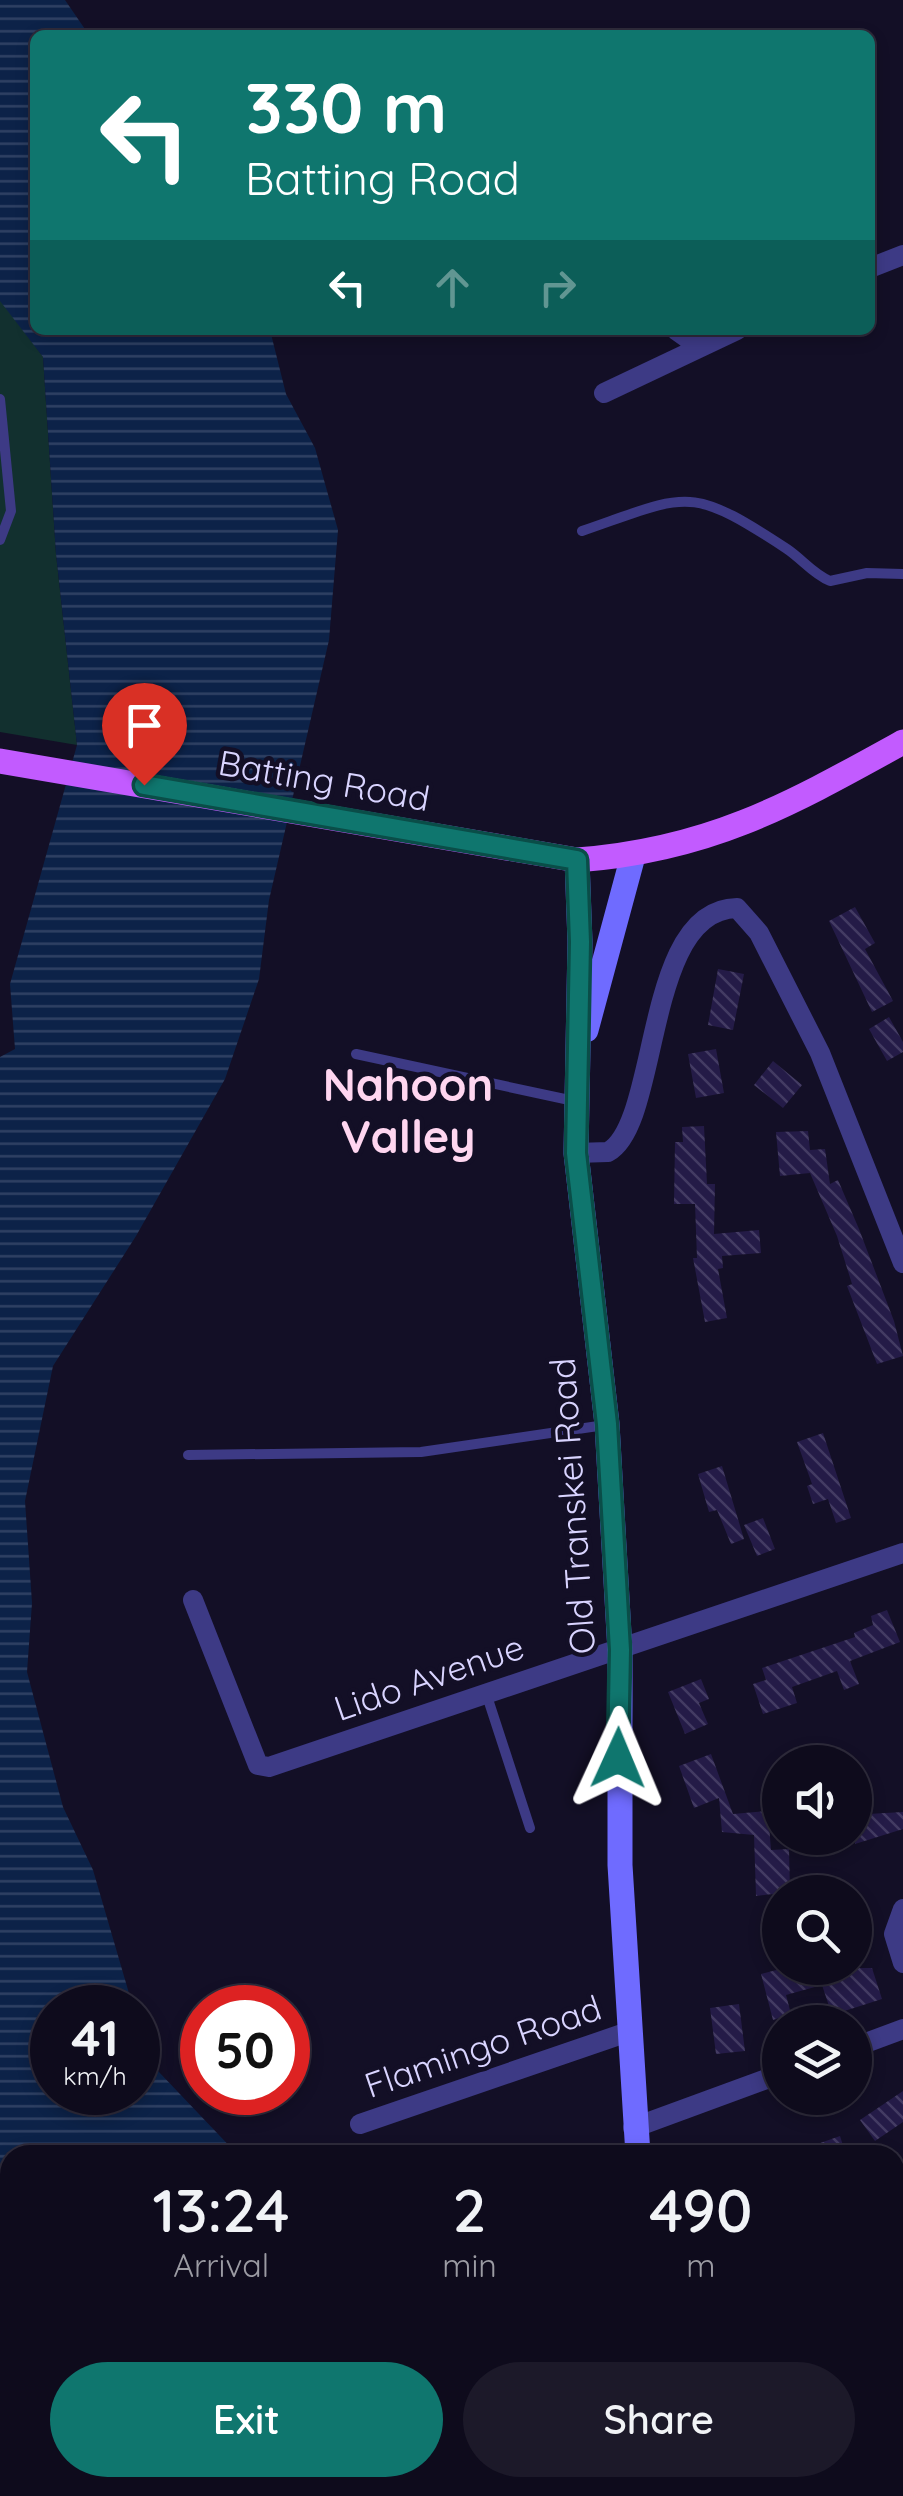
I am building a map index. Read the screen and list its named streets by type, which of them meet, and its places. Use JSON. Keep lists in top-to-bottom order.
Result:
{
  "streets": {
    "main road": ["Batting Road", "Old Transkei Road"],
    "street": ["Lido Avenue", "Flamingo Road"]
  },
  "crossings": [
    ["Batting Road", "Old Transkei Road"],
    ["Old Transkei Road", "Lido Avenue"],
    ["Old Transkei Road", "Flamingo Road"]
  ],
  "districts": ["Nahoon Valley"],
  "page": {
    "turn": ["330 m", "Batting Road"],
    "speed": "41 km/h",
    "limit": "50",
    "eta": [
      "13:24",
      "Arrival",
      "2",
      "min",
      "490",
      "m"
    ],
    "buttons": ["Exit", "Share"]
  }
}
